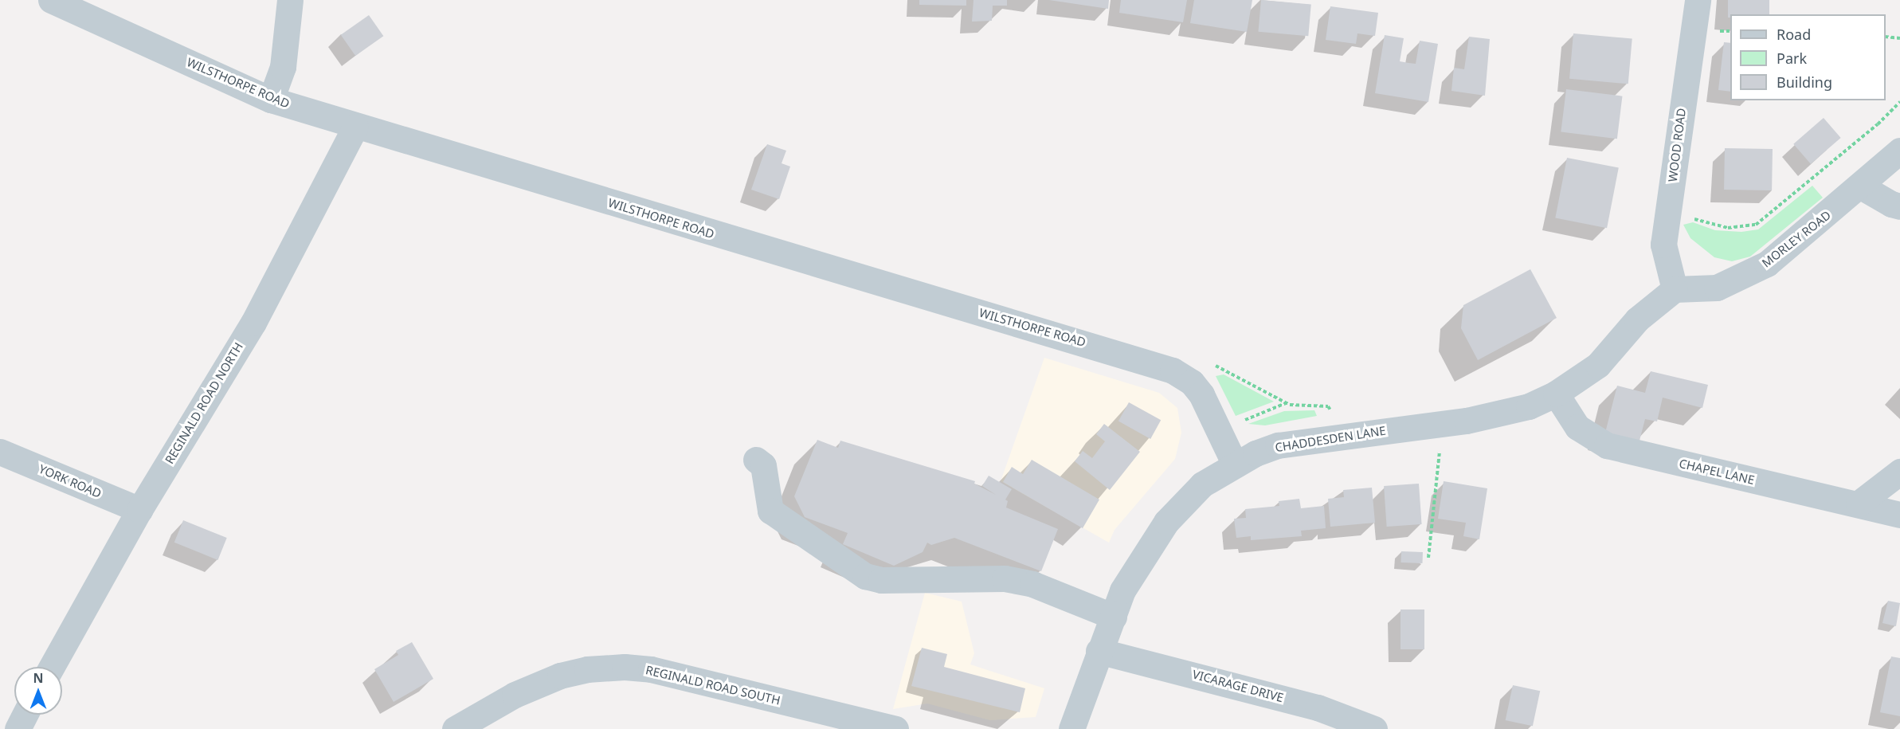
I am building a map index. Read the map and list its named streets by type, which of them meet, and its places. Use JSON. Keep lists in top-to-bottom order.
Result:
{
  "streets": {
    "street": [
      "WILSTHORPE ROAD",
      "WOOD ROAD",
      "MORLEY ROAD",
      "REGINALD ROAD NORTH",
      "CHADDESDEN LANE",
      "CHAPEL LANE",
      "YORK ROAD",
      "REGINALD ROAD SOUTH",
      "VICARAGE DRIVE"
    ]
  },
  "crossings": [
    ["WILSTHORPE ROAD", "REGINALD ROAD NORTH"],
    ["WILSTHORPE ROAD", "CHADDESDEN LANE"],
    ["WOOD ROAD", "MORLEY ROAD"],
    ["WOOD ROAD", "CHADDESDEN LANE"],
    ["MORLEY ROAD", "CHADDESDEN LANE"],
    ["REGINALD ROAD NORTH", "YORK ROAD"],
    ["CHADDESDEN LANE", "CHAPEL LANE"],
    ["CHADDESDEN LANE", "VICARAGE DRIVE"]
  ],
  "legend": ["Road", "Park", "Building"],
  "north": "top"
}
